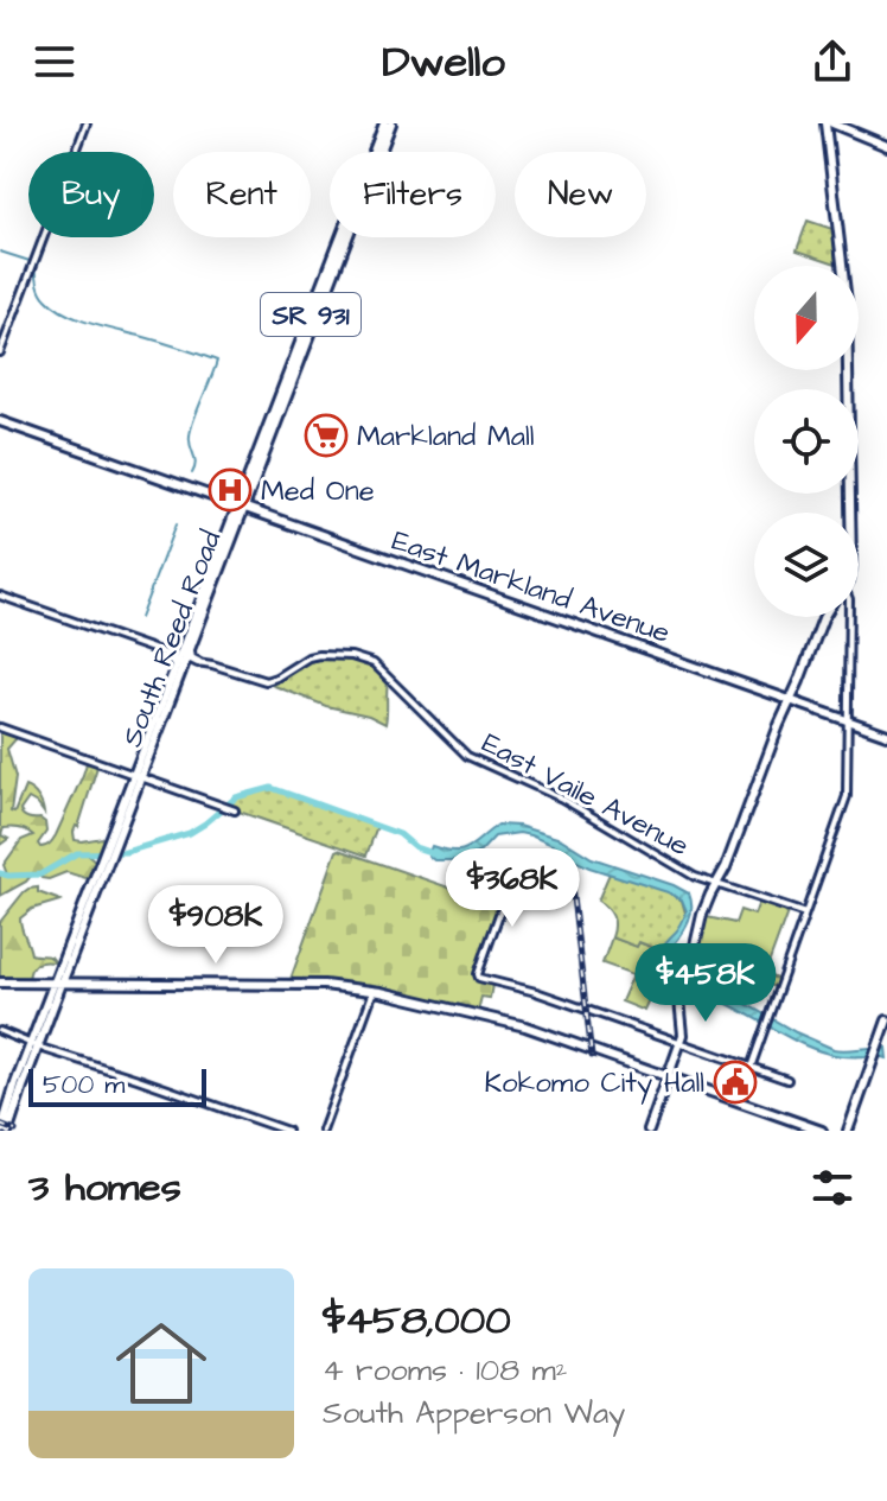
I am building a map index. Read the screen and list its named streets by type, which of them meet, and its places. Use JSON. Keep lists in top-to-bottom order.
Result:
{
  "streets": {
    "main road": ["SR 931", "East Markland Avenue", "South Reed Road"],
    "street": ["East Vaile Avenue"]
  },
  "crossings": [
    ["SR 931", "South Reed Road"],
    ["East Markland Avenue", "South Reed Road"],
    ["South Reed Road", "East Vaile Avenue"]
  ],
  "places": {
    "supermarket": ["Markland Mall"],
    "hospital": ["Med One"],
    "public building": ["Kokomo City Hall"]
  },
  "scale_bar": "500 m",
  "north": "bottom",
  "page": {
    "header": "Dwello",
    "chip": [
      "Buy",
      "Rent",
      "Filters",
      "New"
    ],
    "price": ["$368K", "$908K", "$458K"],
    "scale": "500 m",
    "heading": "3 homes",
    "list": [
      {
        "name": "$458,000",
        "note": "4 rooms · 108 m² · South Apperson Way"
      }
    ]
  }
}
